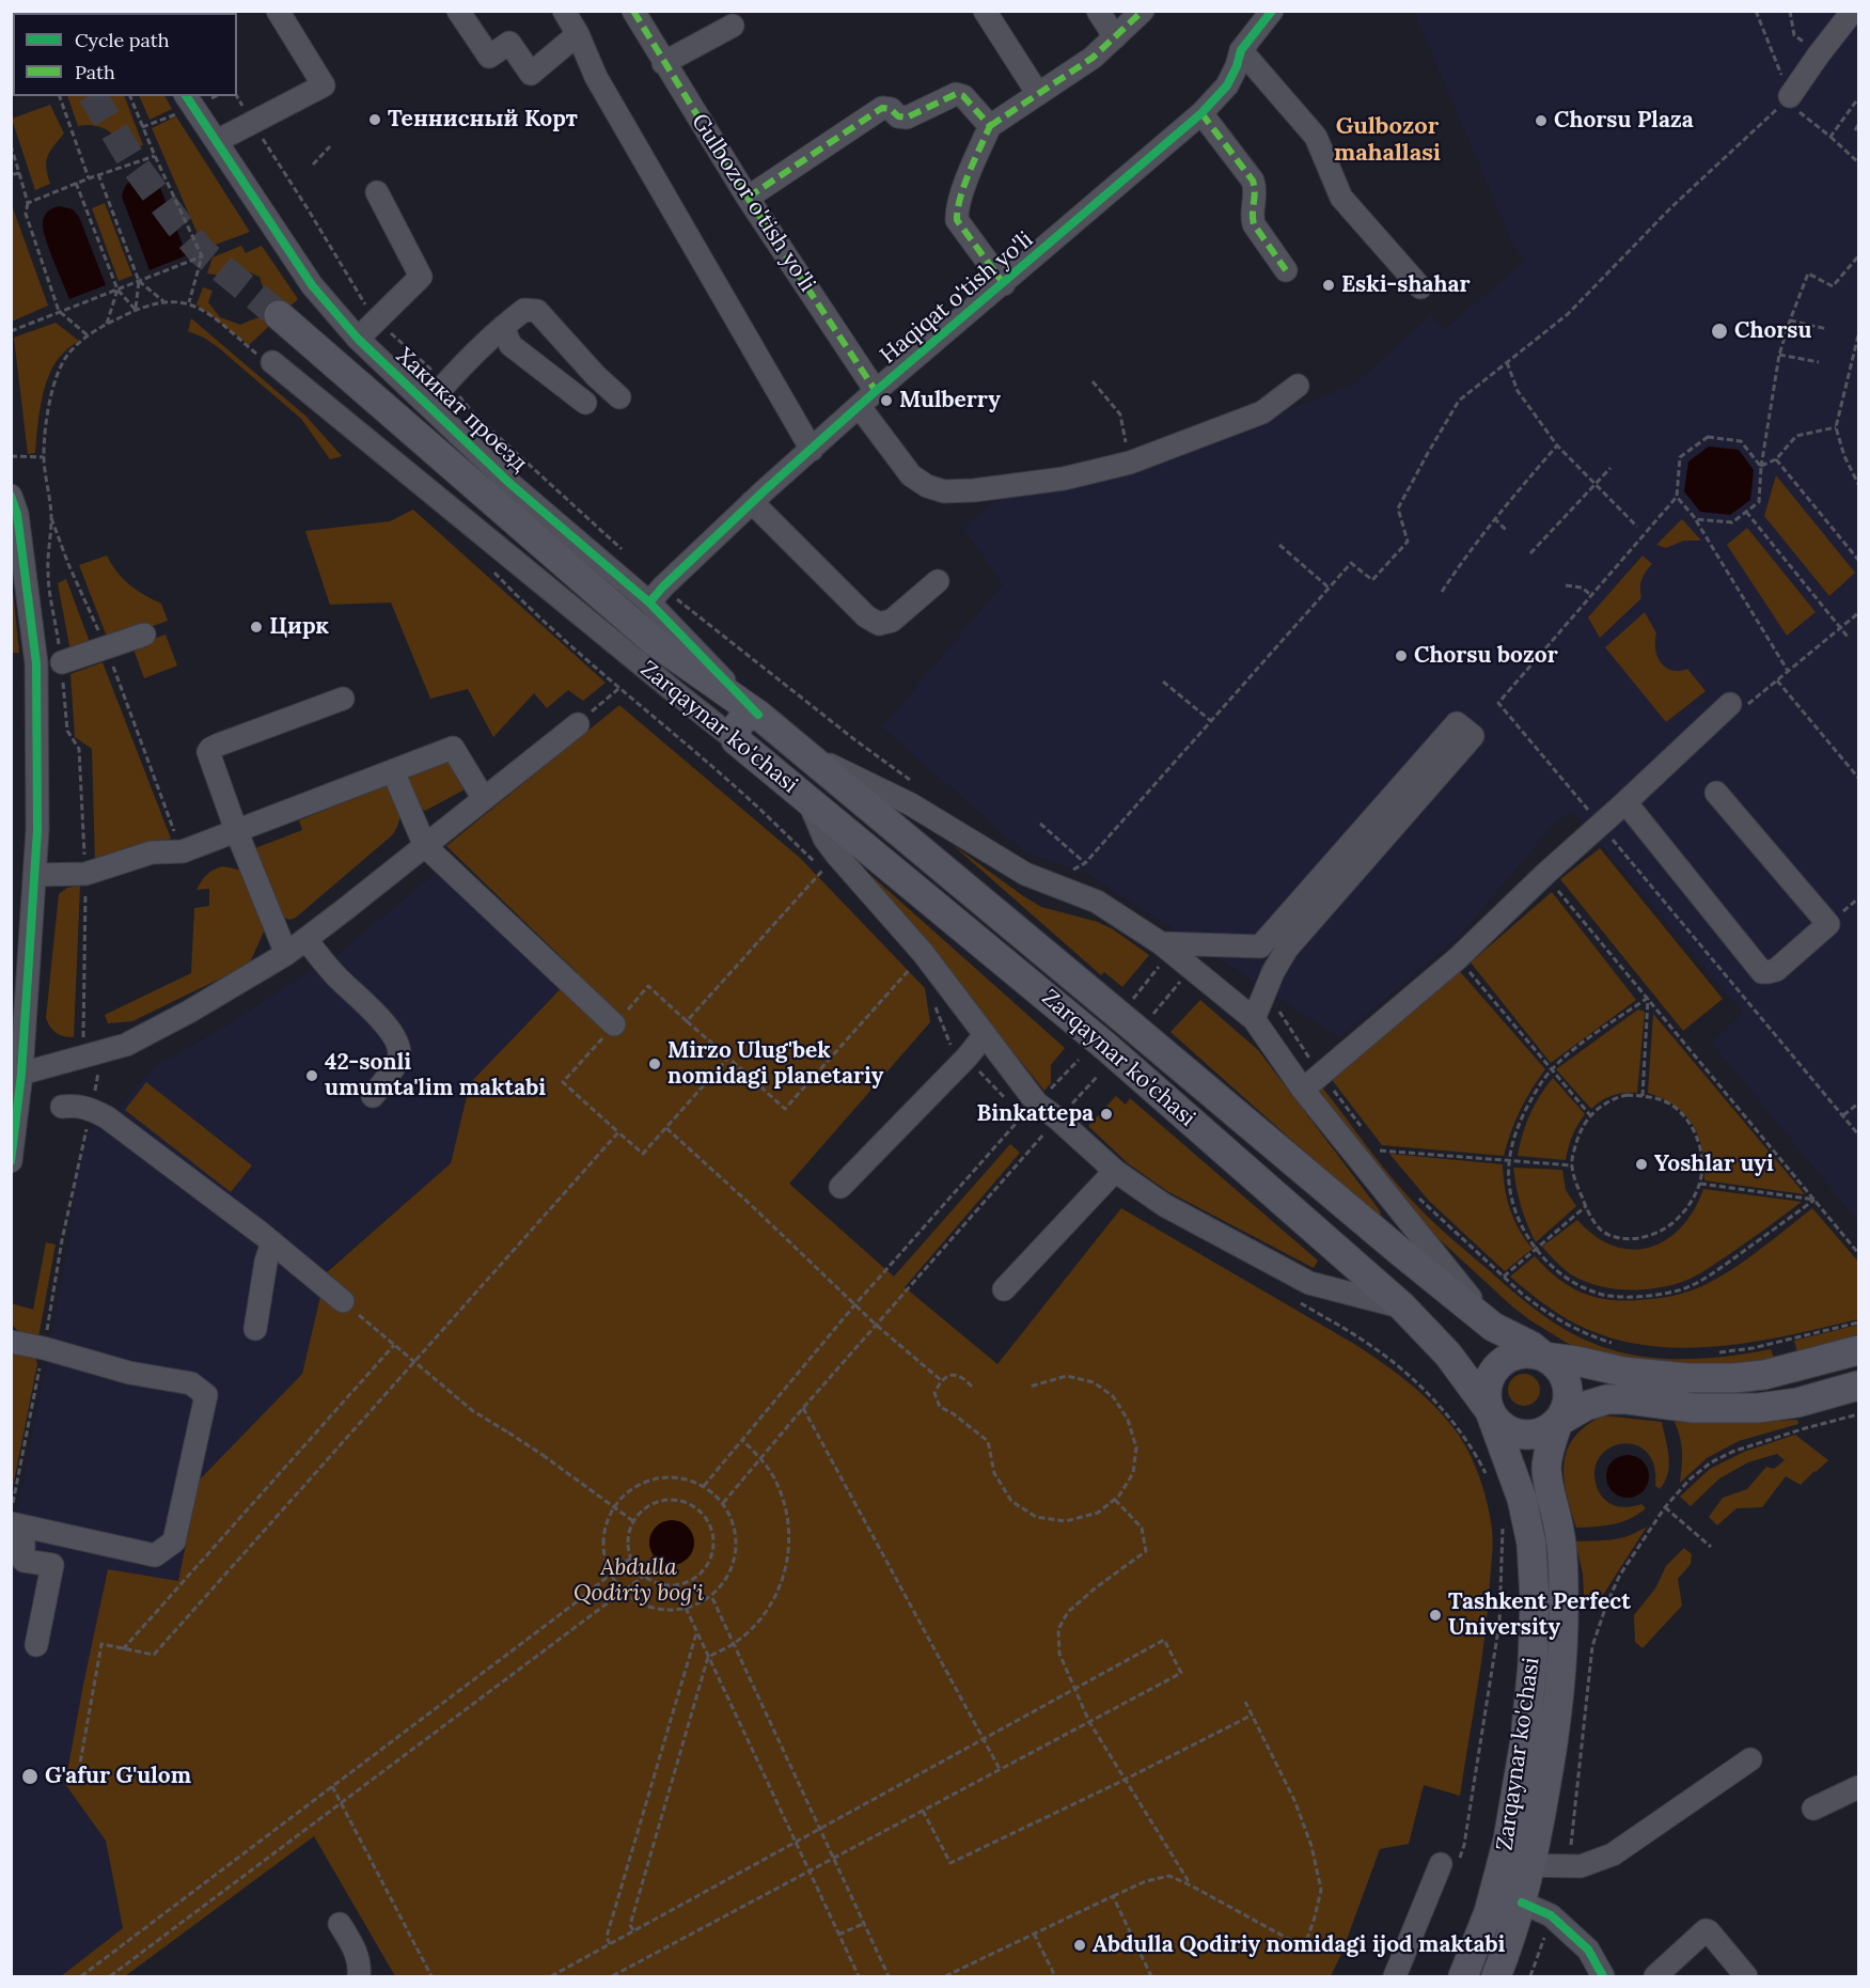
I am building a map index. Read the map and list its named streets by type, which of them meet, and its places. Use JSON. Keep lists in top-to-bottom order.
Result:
{
  "streets": {
    "main road": ["Zarqaynar ko'chasi"],
    "street": ["Gulbozor o'tish yo'li", "Haqiqat o'tish yo'li", "Хакикат проезд"]
  },
  "crossings": [
    ["Gulbozor o'tish yo'li", "Haqiqat o'tish yo'li"],
    ["Haqiqat o'tish yo'li", "Хакикат проезд"],
    ["Хакикат проезд", "Zarqaynar ko'chasi"]
  ],
  "districts": ["Gulbozor mahallasi"],
  "parks": ["Abdulla Qodiriy bog'i"],
  "places": [
    "Теннисный Корт",
    "Chorsu Plaza",
    "Eski-shahar",
    "Chorsu",
    "Mulberry",
    "Цирк",
    "Chorsu bozor",
    "Mirzo Ulug'bek nomidagi planetariy",
    "42-sonli umumta'lim maktabi",
    "Binkattepa",
    "Yoshlar uyi",
    "Tashkent Perfect University",
    "G'afur G'ulom",
    "Abdulla Qodiriy nomidagi ijod maktabi"
  ],
  "legend": ["Cycle path", "Path"]
}
